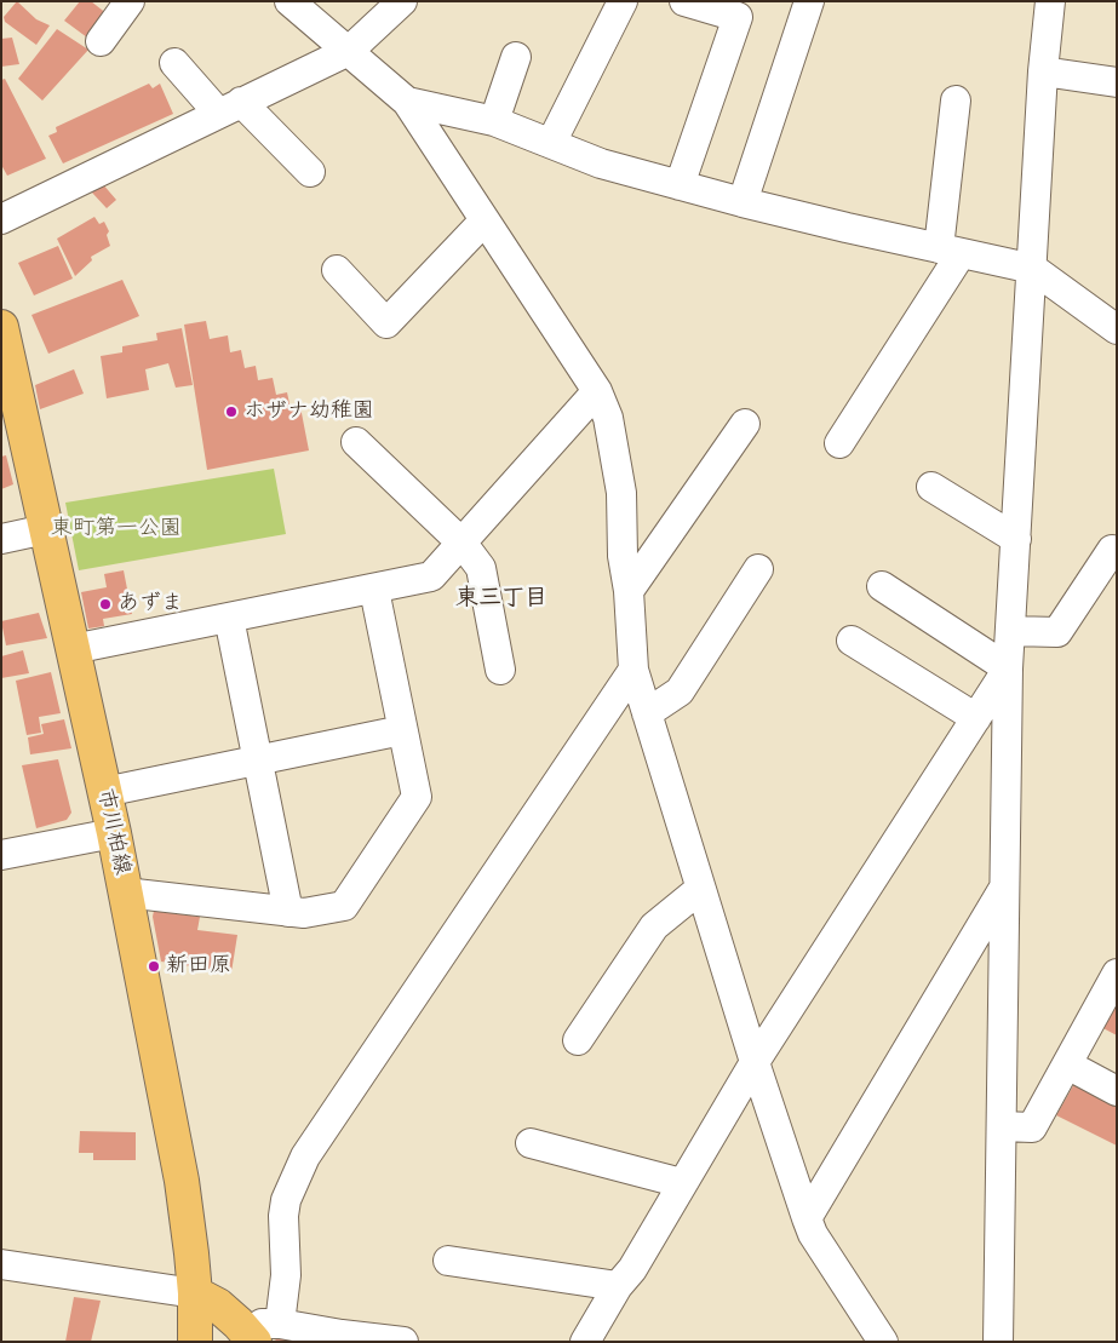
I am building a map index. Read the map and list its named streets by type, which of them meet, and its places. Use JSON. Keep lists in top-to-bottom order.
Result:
{
  "streets": {
    "main road": ["市川柏線"]
  },
  "districts": ["東三丁目"],
  "parks": ["東町第一公園"],
  "places": ["ホザナ幼稚園", "あずま", "新田原"]
}
